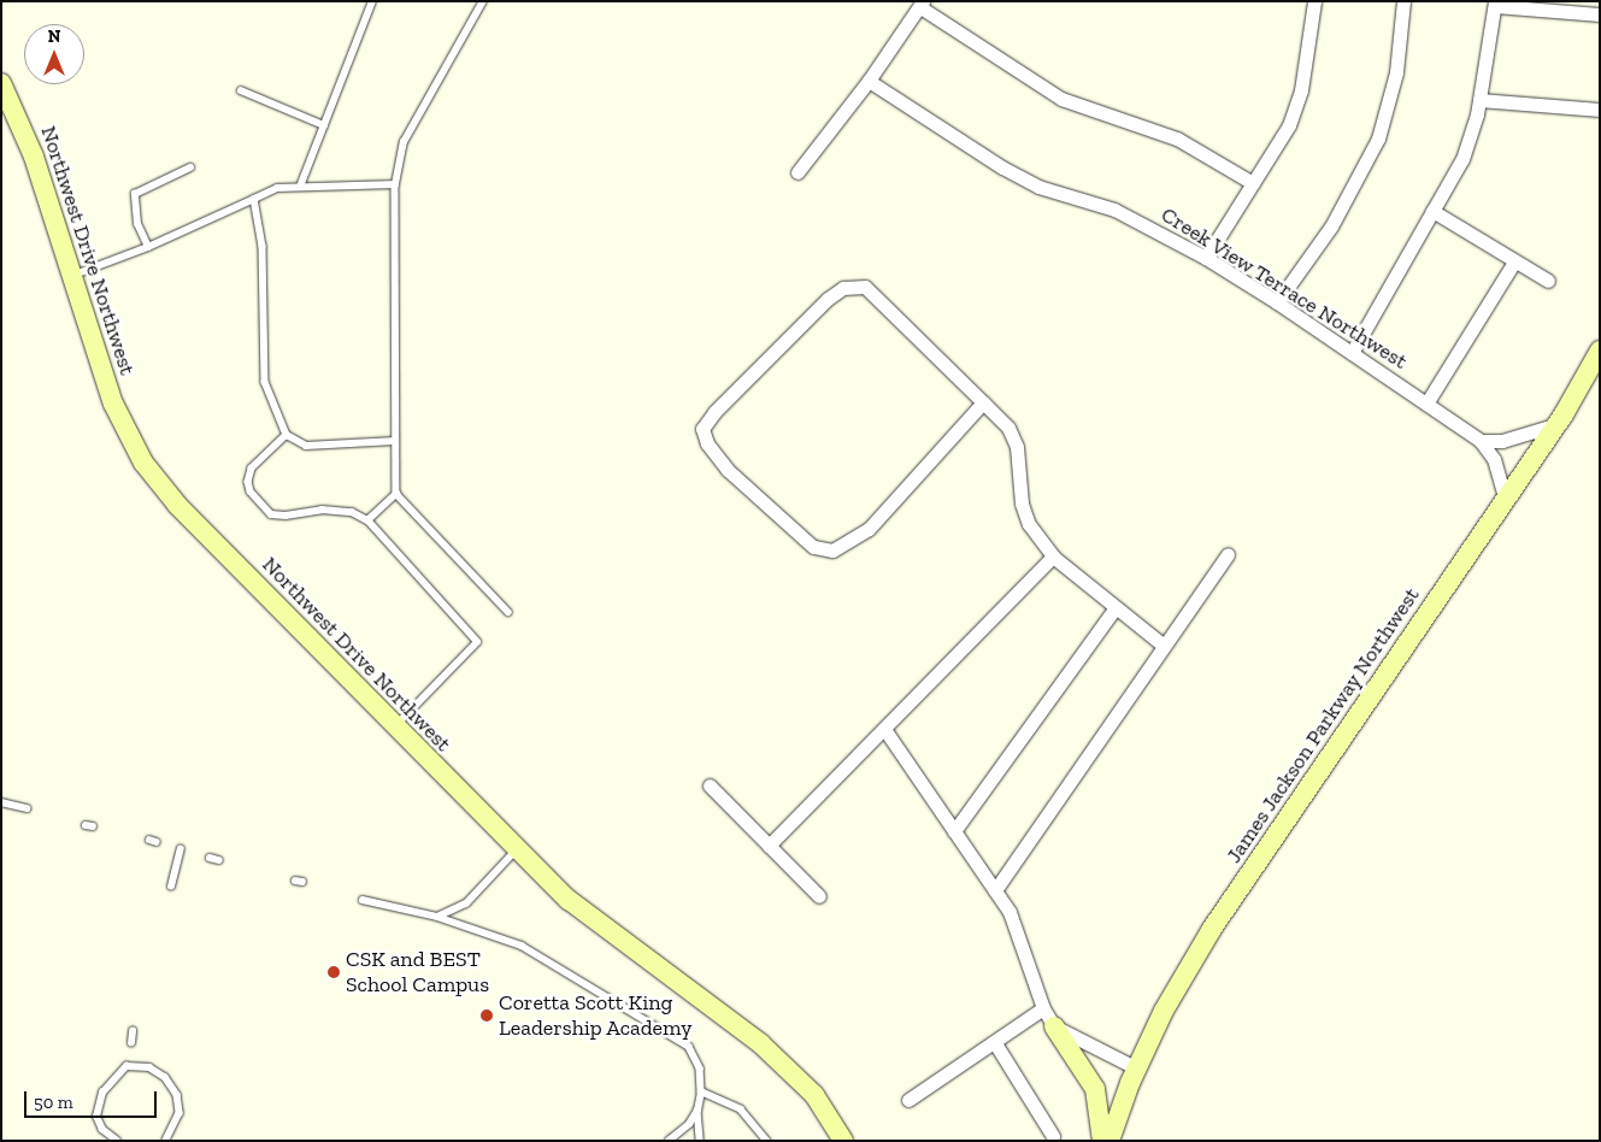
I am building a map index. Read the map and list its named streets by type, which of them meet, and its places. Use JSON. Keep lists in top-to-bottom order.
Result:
{
  "streets": {
    "street": ["Northwest Drive Northwest", "Creek View Terrace Northwest", "James Jackson Parkway Northwest"]
  },
  "crossings": [
    ["Creek View Terrace Northwest", "James Jackson Parkway Northwest"]
  ],
  "places": ["CSK and BEST School Campus", "Coretta Scott King Leadership Academy"],
  "scale_bar": "50 m",
  "north": "top"
}
